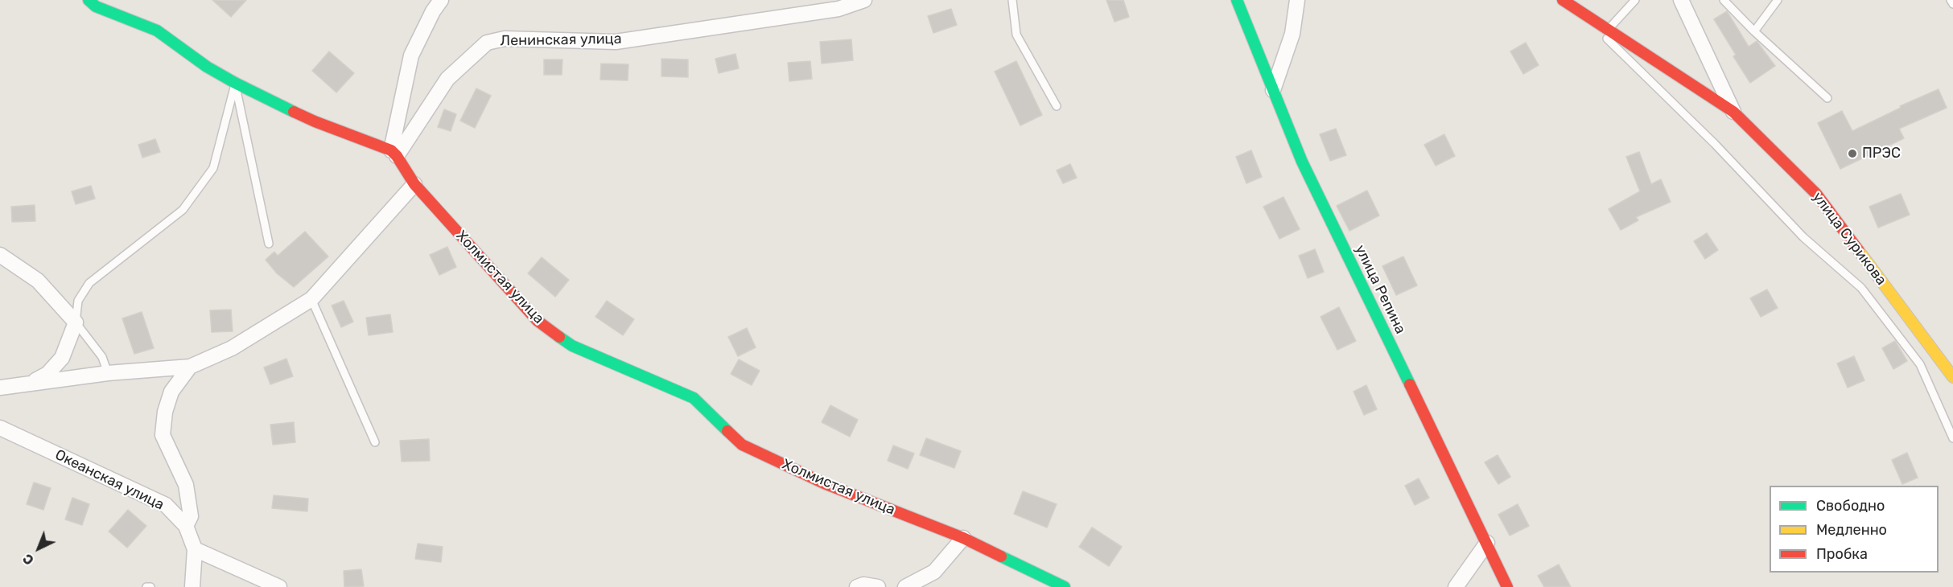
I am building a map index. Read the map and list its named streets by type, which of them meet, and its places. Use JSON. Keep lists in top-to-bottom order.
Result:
{
  "streets": {
    "street": [
      "Ленинская улица",
      "улица Сурикова",
      "Холмистая улица",
      "улица Репина",
      "Океанская улица"
    ]
  },
  "crossings": [
    ["Ленинская улица", "Холмистая улица"]
  ],
  "places": ["ПРЭС"],
  "legend": ["Свободно", "Медленно", "Пробка"],
  "north": "bottom left"
}
